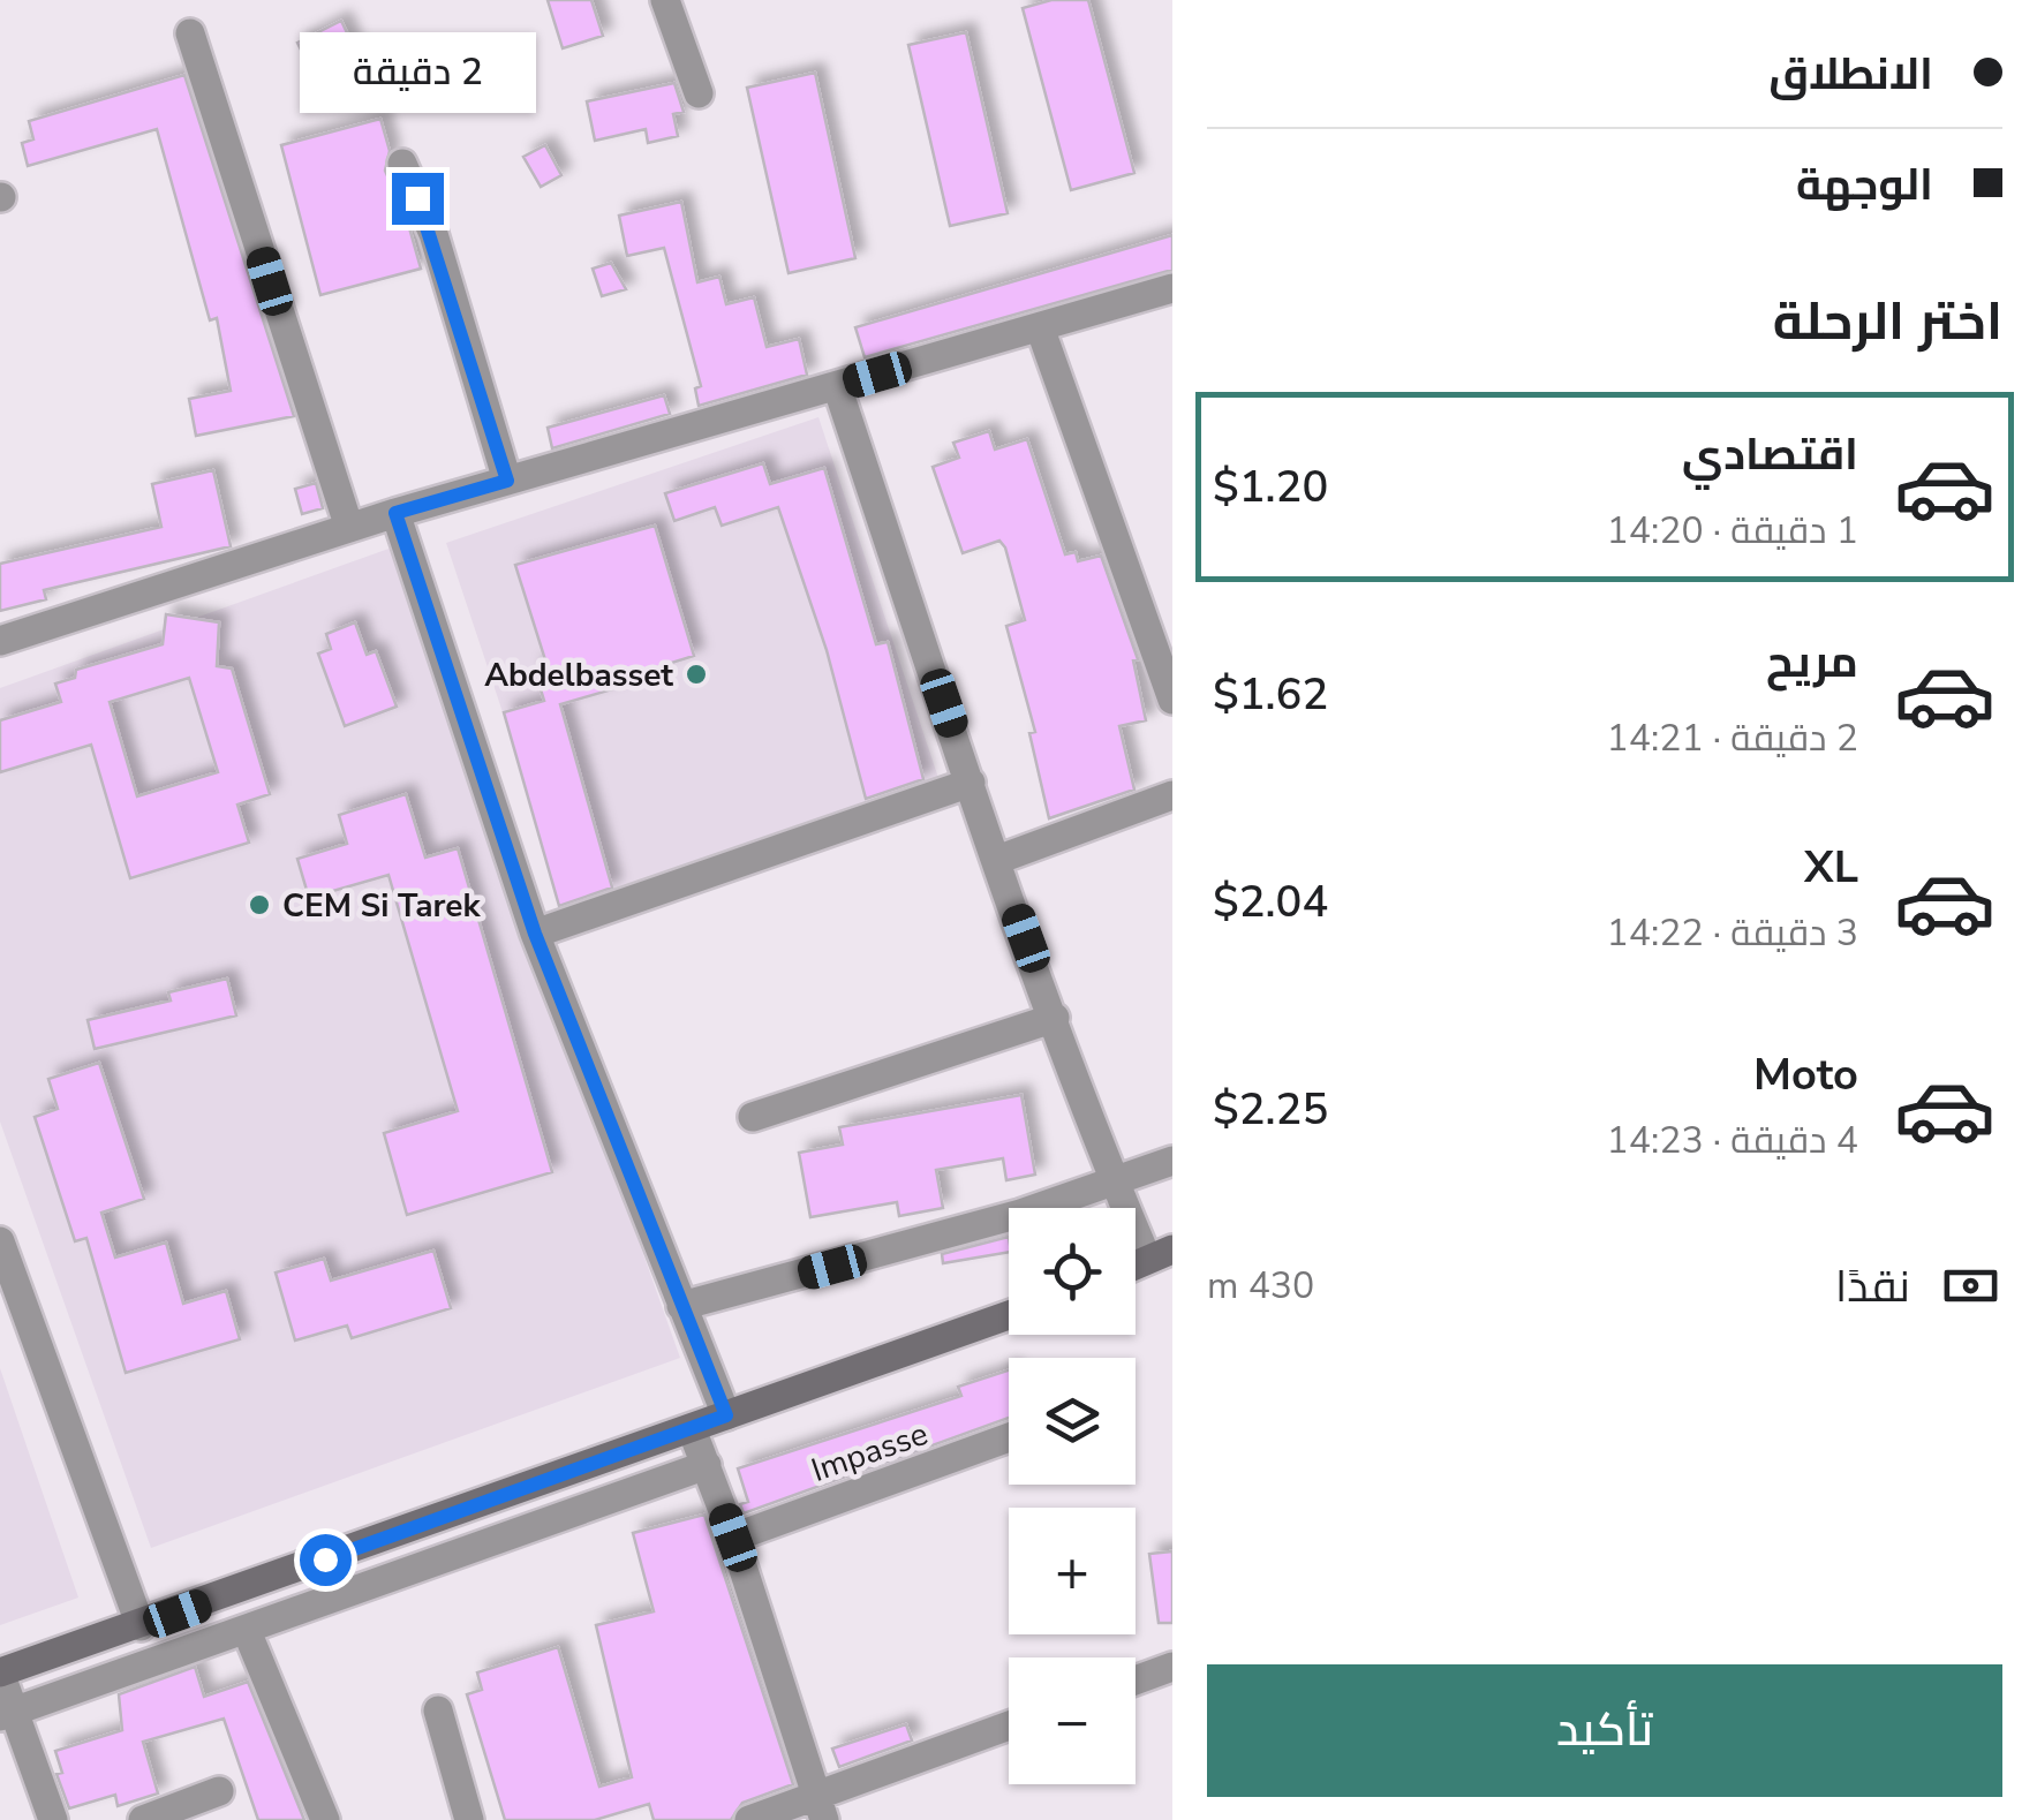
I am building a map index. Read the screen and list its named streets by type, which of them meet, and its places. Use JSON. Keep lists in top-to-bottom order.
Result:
{
  "streets": {
    "street": ["Impasse"]
  },
  "places": ["Abdelbasset", "CEM Si Tarek"],
  "page": {
    "banner": ["الانطلاق", "الوجهة"],
    "bubble": "2 دقيقة",
    "heading": "اختر الرحلة",
    "list": [
      {
        "name": "اقتصادي",
        "note": "1 دقيقة · 14:20",
        "value": "$1.20"
      },
      {
        "name": "مريح",
        "note": "2 دقيقة · 14:21",
        "value": "$1.62"
      },
      {
        "name": "XL",
        "note": "3 دقيقة · 14:22",
        "value": "$2.04"
      },
      {
        "name": "Moto",
        "note": "4 دقيقة · 14:23",
        "value": "$2.25"
      }
    ],
    "map_buttons": ["+", "−"],
    "pay": ["نقدًا", "430 m"],
    "buttons": "تأكيد"
  }
}
